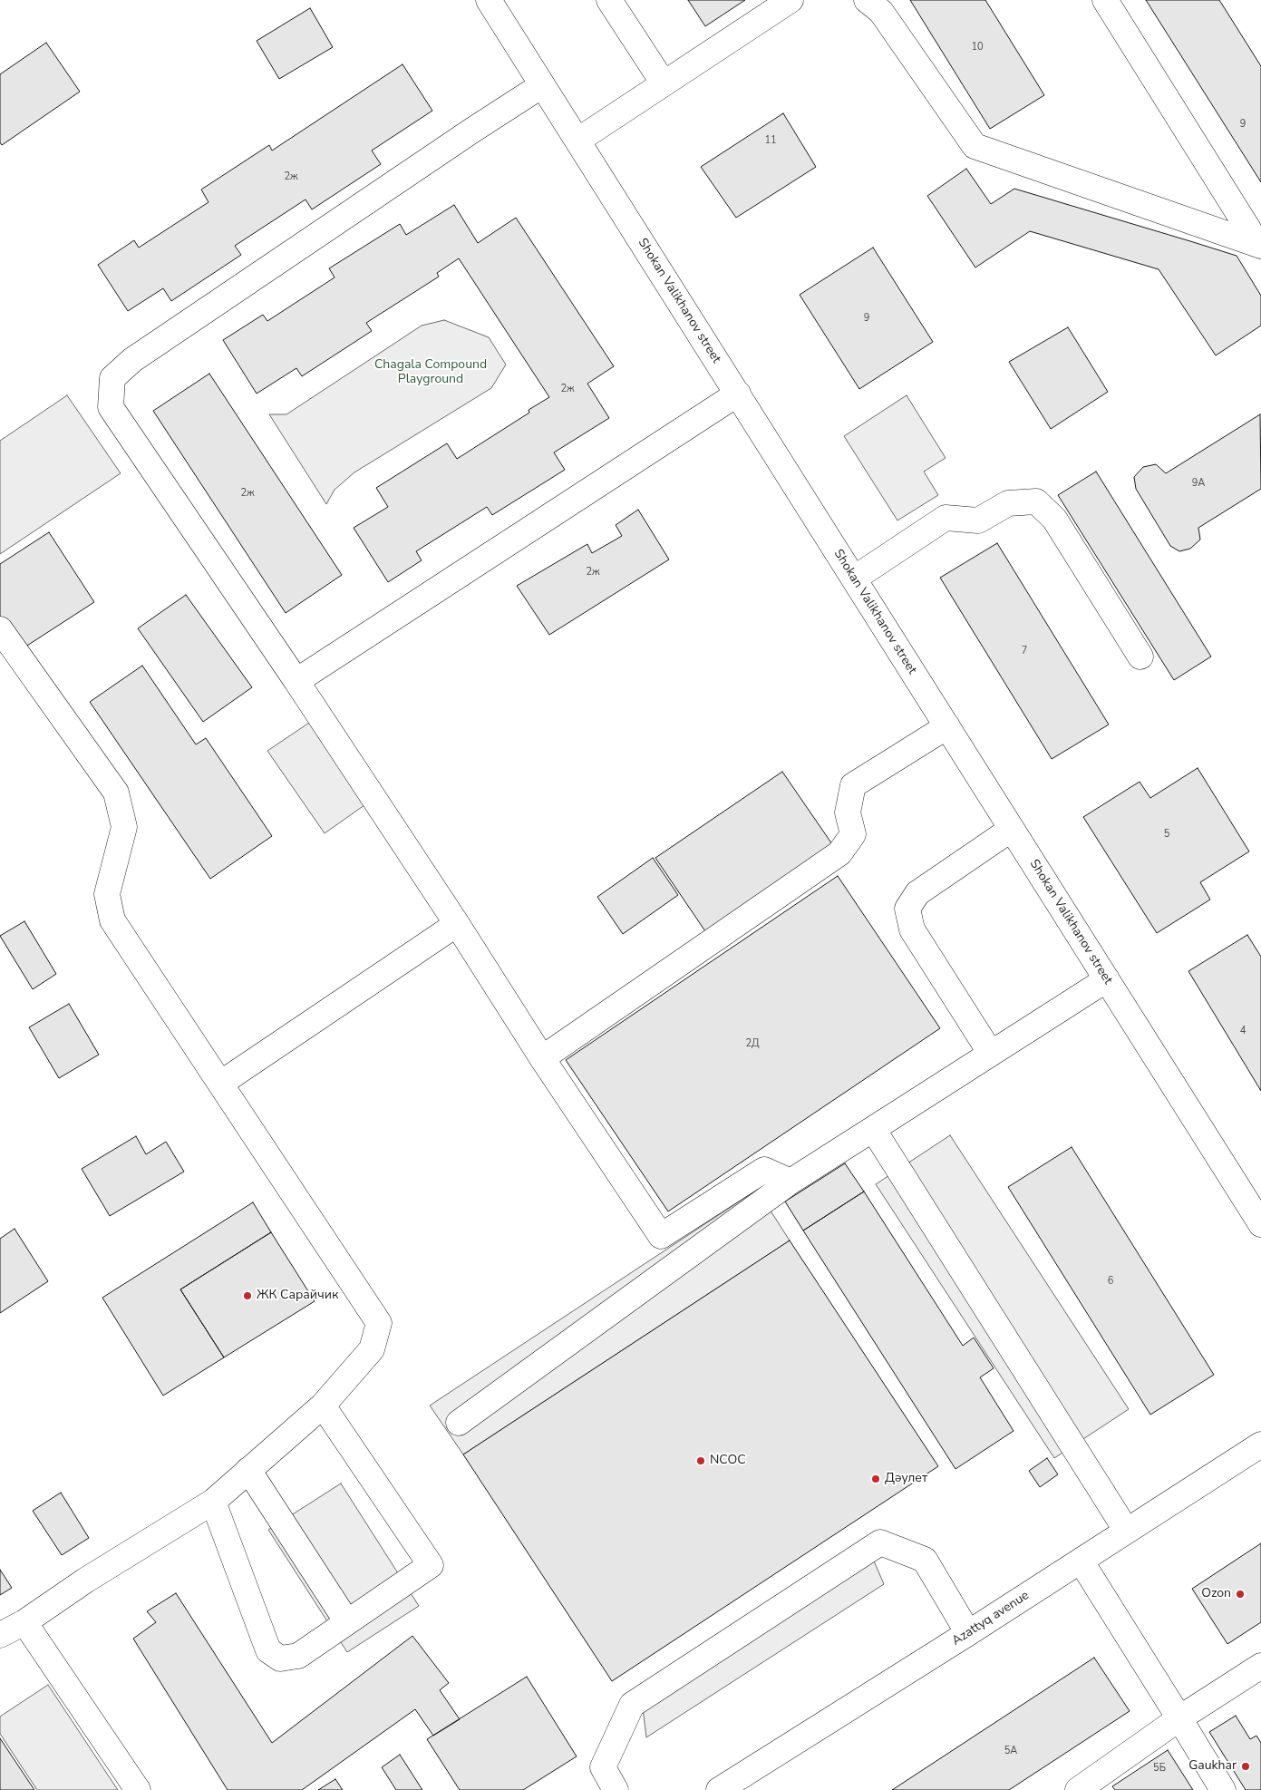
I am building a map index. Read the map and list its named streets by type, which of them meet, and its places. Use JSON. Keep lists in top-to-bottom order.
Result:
{
  "streets": {
    "street": ["Shokan Valikhanov street", "Azattyq avenue"]
  },
  "parks": ["Chagala Compound Playground"],
  "places": [
    "ЖК Сарайчик",
    "NCOC",
    "Дәулет",
    "Ozon",
    "Gaukhar"
  ],
  "house_numbers": [
    "10",
    "9",
    "11",
    "2ж",
    "9",
    "2ж",
    "9А",
    "2ж",
    "2ж",
    "7",
    "5",
    "4",
    "2Д",
    "6",
    "5А",
    "5Б"
  ]
}
